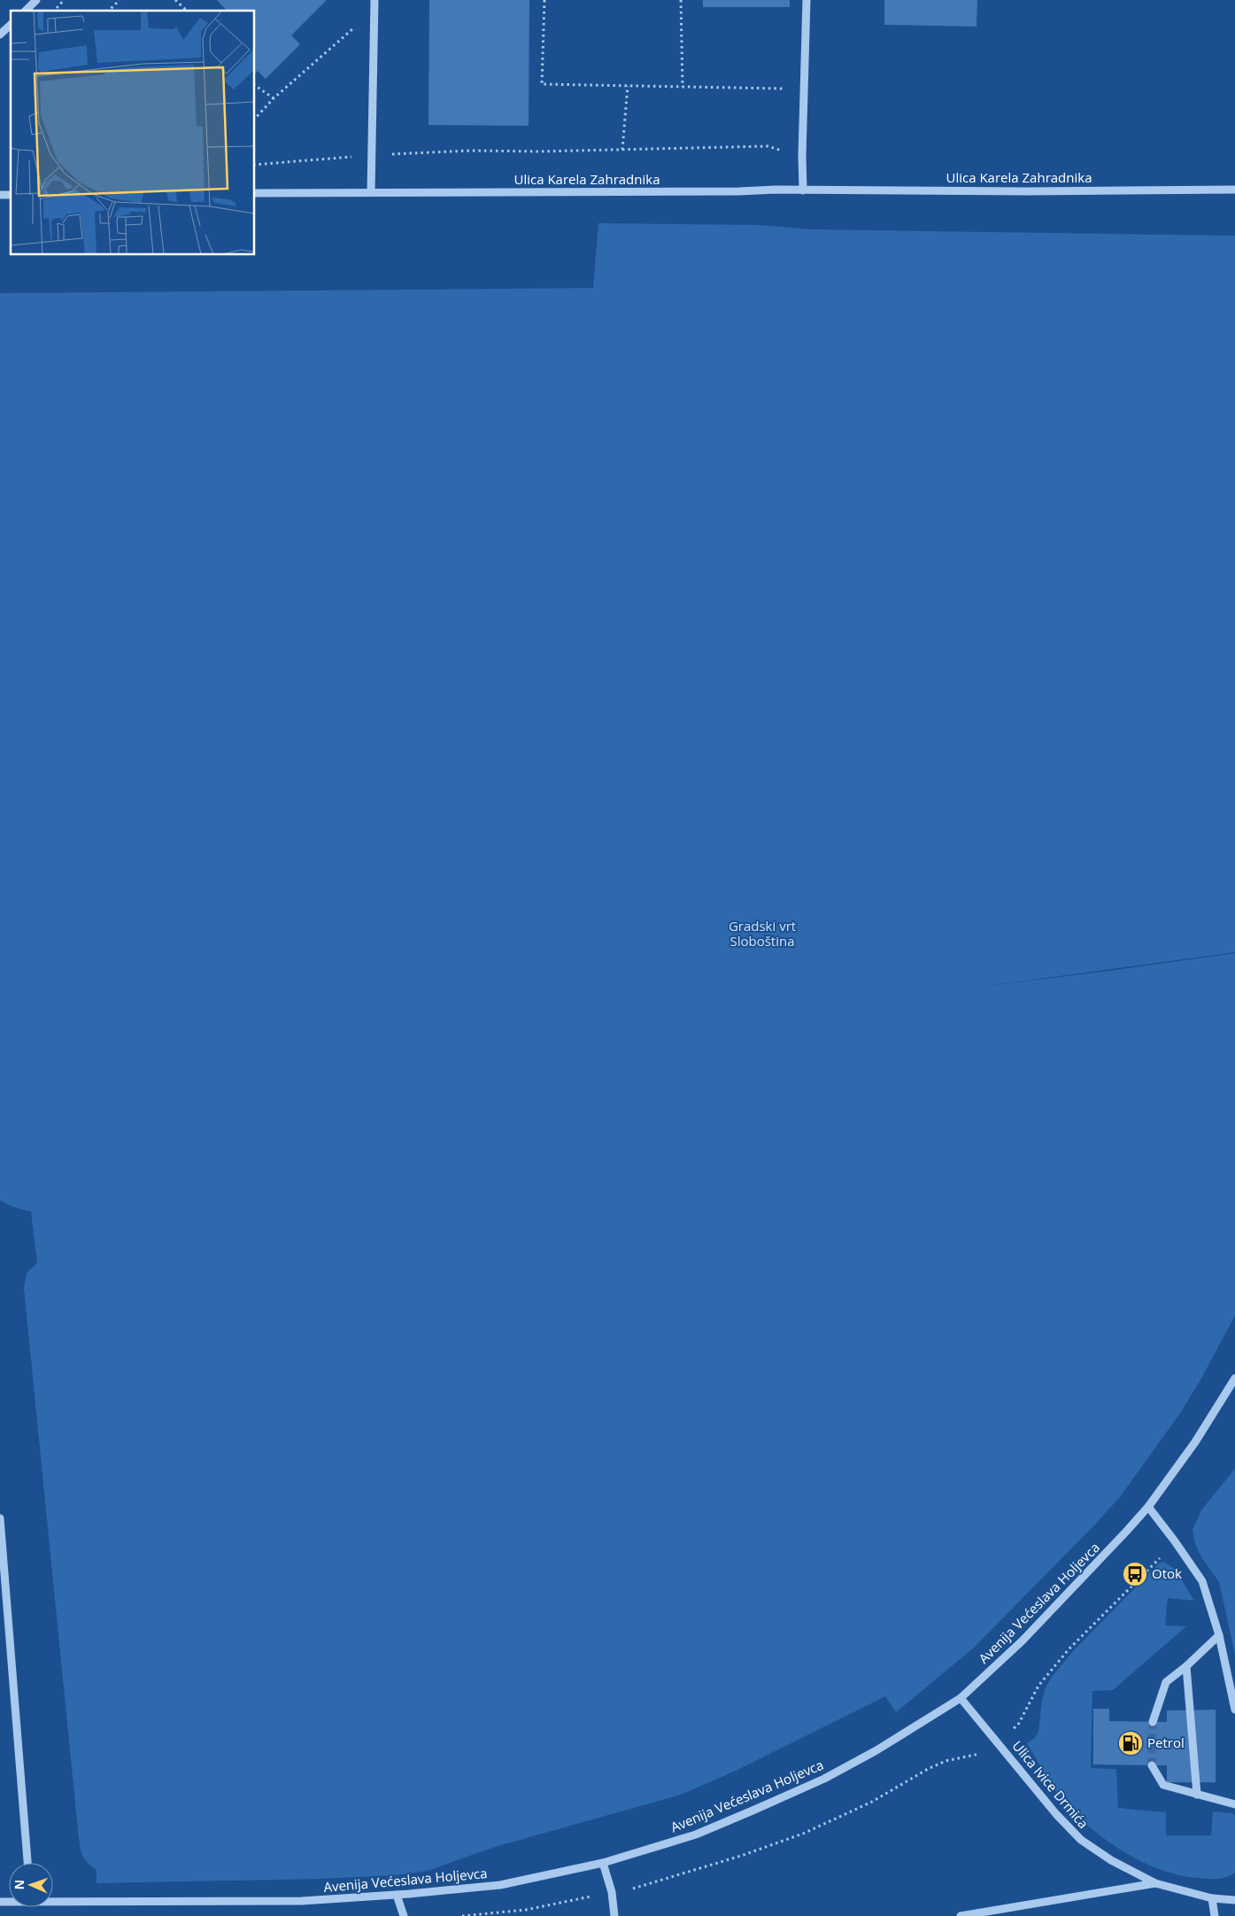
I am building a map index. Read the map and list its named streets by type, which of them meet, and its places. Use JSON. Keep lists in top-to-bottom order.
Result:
{
  "streets": {
    "street": ["Ulica Karela Zahradnika", "Avenija Većeslava Holjevca", "Ulica Ivice Drmića"]
  },
  "crossings": [
    ["Avenija Većeslava Holjevca", "Ulica Ivice Drmića"]
  ],
  "parks": ["Gradski vrt Sloboština"],
  "places": {
    "bus stop": ["Otok"],
    "fuel station": ["Petrol"]
  },
  "north": "left"
}
